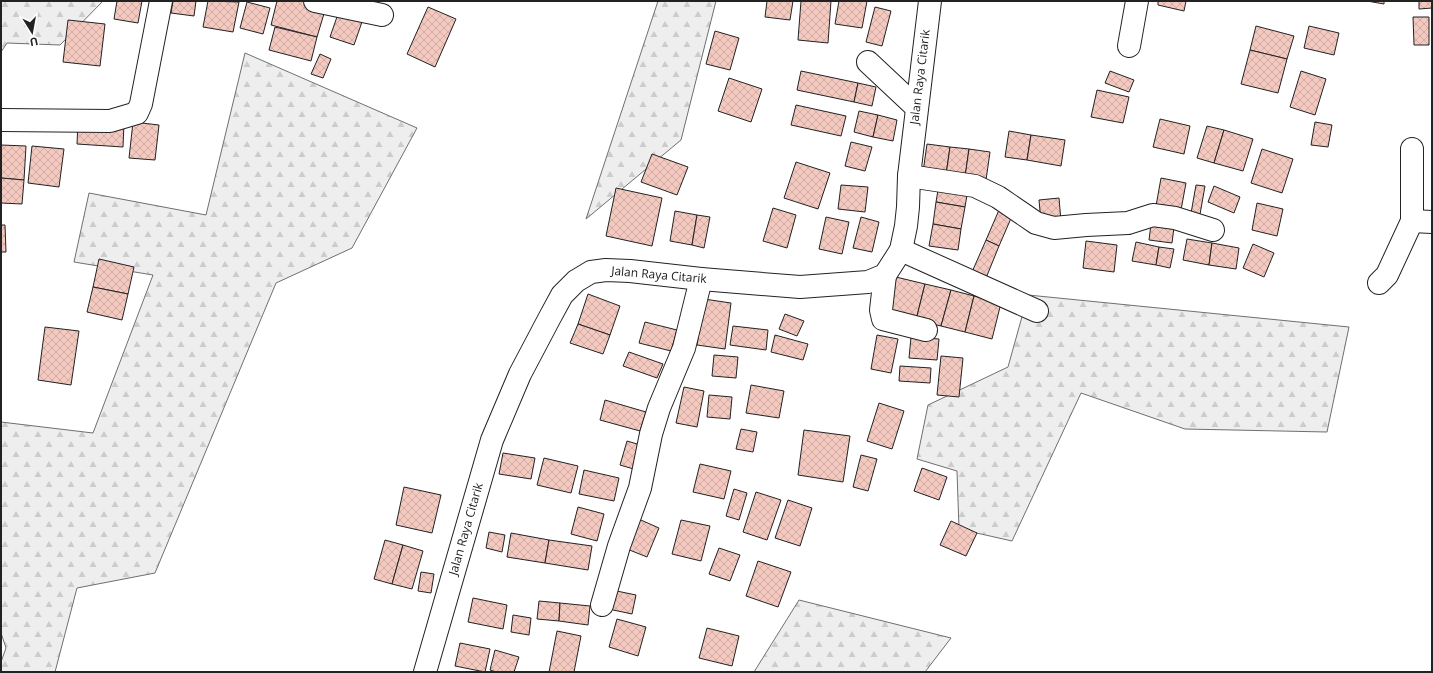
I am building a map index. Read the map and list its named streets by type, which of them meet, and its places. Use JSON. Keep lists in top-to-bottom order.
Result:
{
  "streets": {
    "street": ["Jalan Raya Citarik"]
  },
  "north": "bottom"
}
